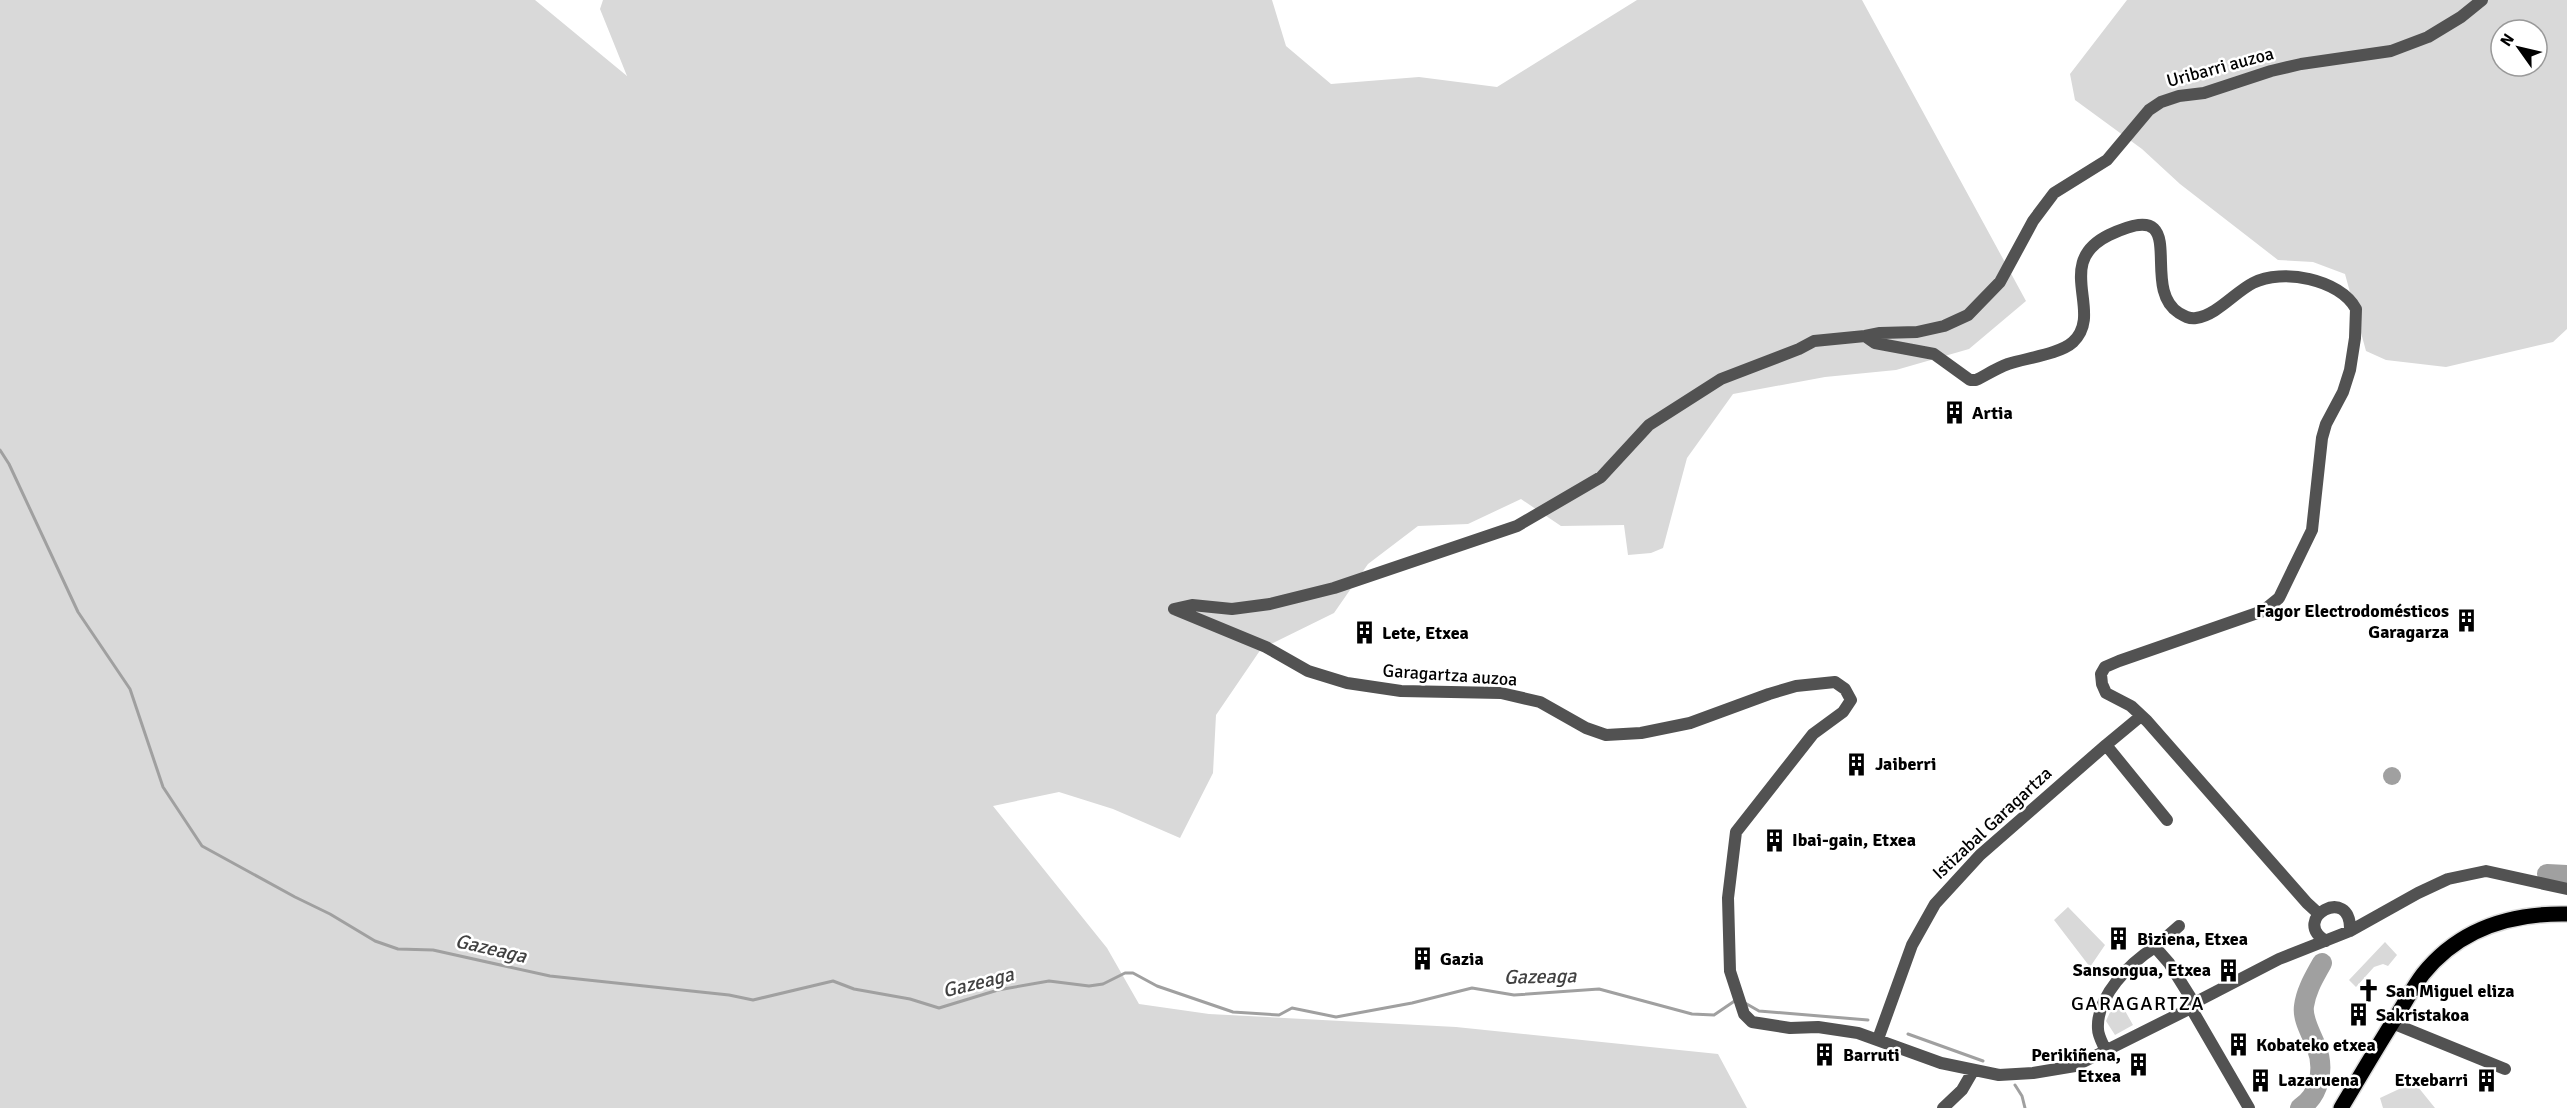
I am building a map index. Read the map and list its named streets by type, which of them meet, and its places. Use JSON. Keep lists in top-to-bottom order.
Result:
{
  "streets": {
    "street": ["Uribarri auzoa", "Garagartza auzoa", "Istizabal Garagartza"]
  },
  "crossings": [
    ["Uribarri auzoa", "Garagartza auzoa"],
    ["Garagartza auzoa", "Istizabal Garagartza"]
  ],
  "districts": ["GARAGARTZA"],
  "water": ["Gazeaga"],
  "places": {
    "building": [
      "Artia",
      "Fagor Electrodomésticos Garagarza",
      "Lete, Etxea",
      "Jaiberri",
      "Ibai-gain, Etxea",
      "Biziena, Etxea",
      "Gazia",
      "Sansongua, Etxea",
      "Sakristakoa",
      "Kobateko etxea",
      "Barruti",
      "Perikiñena, Etxea",
      "Lazaruena",
      "Etxebarri"
    ],
    "church": ["San Miguel eliza"]
  },
  "north": "top left"
}
